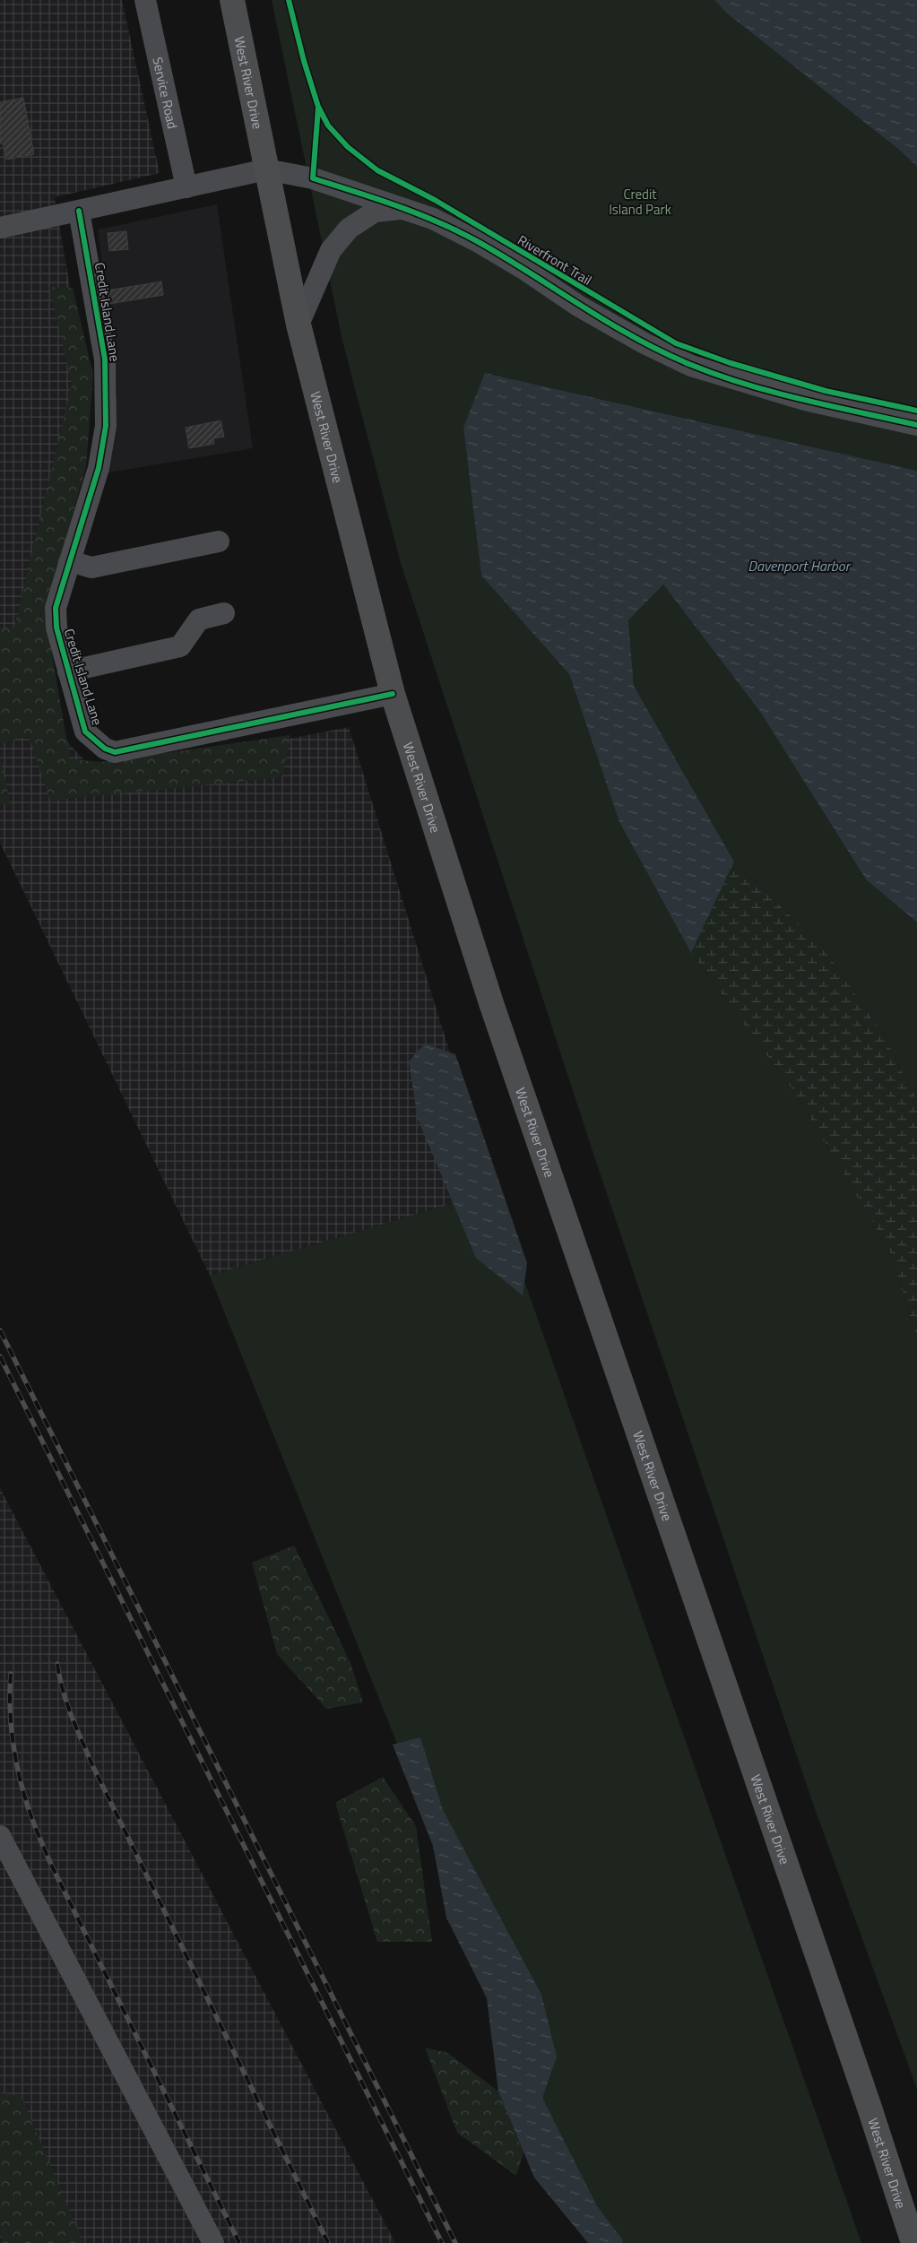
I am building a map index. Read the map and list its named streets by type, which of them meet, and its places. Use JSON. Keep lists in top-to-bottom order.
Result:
{
  "streets": {
    "main road": ["West River Drive"],
    "street": ["Service Road", "Credit Island Lane"],
    "cycle path": ["Riverfront Trail"]
  },
  "crossings": [
    ["West River Drive", "Credit Island Lane"]
  ],
  "water": ["Davenport Harbor"],
  "parks": ["Credit Island Park"]
}
